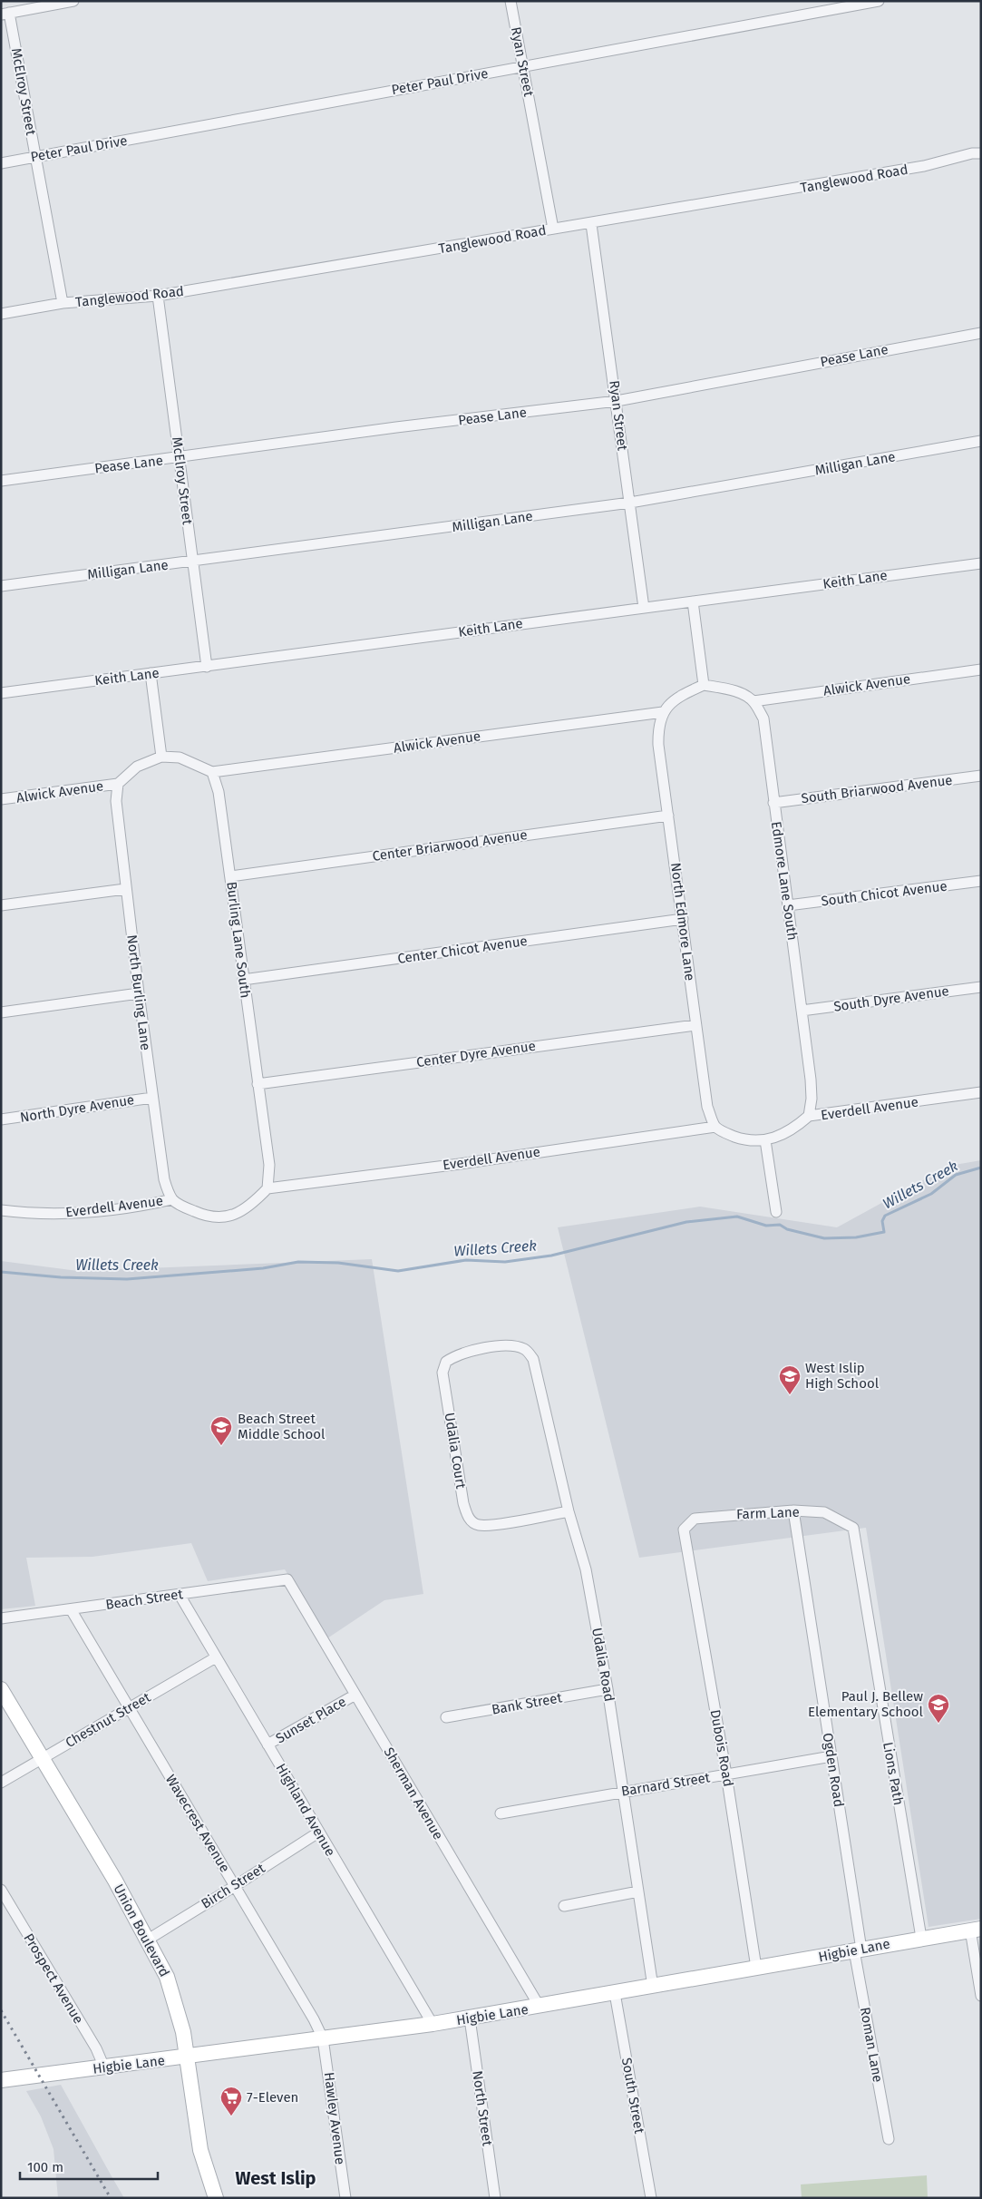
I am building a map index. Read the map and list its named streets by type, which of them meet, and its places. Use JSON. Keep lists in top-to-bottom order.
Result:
{
  "streets": {
    "main road": ["Union Boulevard", "Higbie Lane"],
    "street": [
      "Ryan Street",
      "Peter Paul Drive",
      "McElroy Street",
      "Tanglewood Road",
      "Pease Lane",
      "Milligan Lane",
      "Keith Lane",
      "Alwick Avenue",
      "South Briarwood Avenue",
      "Center Briarwood Avenue",
      "Edmore Lane South",
      "South Chicot Avenue",
      "North Edmore Lane",
      "Burling Lane South",
      "Center Chicot Avenue",
      "North Burling Lane",
      "South Dyre Avenue",
      "Center Dyre Avenue",
      "North Dyre Avenue",
      "Everdell Avenue",
      "Udalia Court",
      "Farm Lane",
      "Beach Street",
      "Udalia Road",
      "Bank Street",
      "Chestnut Street",
      "Sunset Place",
      "Dubois Road",
      "Ogden Road",
      "Lions Path",
      "Barnard Street",
      "Sherman Avenue",
      "Highland Avenue",
      "Wavecrest Avenue",
      "Birch Street",
      "Prospect Avenue",
      "Roman Lane",
      "South Street",
      "North Street",
      "Hawley Avenue"
    ]
  },
  "crossings": [
    ["Ryan Street", "Peter Paul Drive"],
    ["Ryan Street", "Tanglewood Road"],
    ["Ryan Street", "Pease Lane"],
    ["Ryan Street", "Milligan Lane"],
    ["Ryan Street", "Keith Lane"],
    ["Peter Paul Drive", "McElroy Street"],
    ["McElroy Street", "Tanglewood Road"],
    ["McElroy Street", "Pease Lane"],
    ["McElroy Street", "Milligan Lane"],
    ["McElroy Street", "Keith Lane"],
    ["Alwick Avenue", "Edmore Lane South"],
    ["Alwick Avenue", "North Edmore Lane"],
    ["Alwick Avenue", "Burling Lane South"],
    ["Alwick Avenue", "North Burling Lane"],
    ["South Briarwood Avenue", "Edmore Lane South"],
    ["Center Briarwood Avenue", "North Edmore Lane"],
    ["Center Briarwood Avenue", "Burling Lane South"],
    ["Edmore Lane South", "South Chicot Avenue"],
    ["Edmore Lane South", "South Dyre Avenue"],
    ["Edmore Lane South", "Everdell Avenue"],
    ["North Edmore Lane", "Center Chicot Avenue"],
    ["North Edmore Lane", "Center Dyre Avenue"],
    ["North Edmore Lane", "Everdell Avenue"],
    ["Burling Lane South", "Center Chicot Avenue"],
    ["Burling Lane South", "Center Dyre Avenue"],
    ["Burling Lane South", "Everdell Avenue"],
    ["North Burling Lane", "North Dyre Avenue"],
    ["North Burling Lane", "Everdell Avenue"],
    ["Udalia Court", "Udalia Road"],
    ["Farm Lane", "Dubois Road"],
    ["Farm Lane", "Ogden Road"],
    ["Farm Lane", "Lions Path"],
    ["Beach Street", "Sherman Avenue"],
    ["Beach Street", "Highland Avenue"],
    ["Beach Street", "Wavecrest Avenue"],
    ["Udalia Road", "Bank Street"],
    ["Udalia Road", "Barnard Street"],
    ["Udalia Road", "Higbie Lane"],
    ["Chestnut Street", "Highland Avenue"],
    ["Chestnut Street", "Wavecrest Avenue"],
    ["Chestnut Street", "Union Boulevard"],
    ["Sunset Place", "Sherman Avenue"],
    ["Sunset Place", "Highland Avenue"],
    ["Dubois Road", "Barnard Street"],
    ["Dubois Road", "Higbie Lane"],
    ["Ogden Road", "Barnard Street"],
    ["Ogden Road", "Higbie Lane"],
    ["Ogden Road", "Roman Lane"],
    ["Lions Path", "Higbie Lane"],
    ["Sherman Avenue", "Higbie Lane"],
    ["Highland Avenue", "Birch Street"],
    ["Highland Avenue", "Higbie Lane"],
    ["Wavecrest Avenue", "Birch Street"],
    ["Wavecrest Avenue", "Higbie Lane"],
    ["Wavecrest Avenue", "Hawley Avenue"],
    ["Birch Street", "Union Boulevard"],
    ["Union Boulevard", "Higbie Lane"],
    ["Higbie Lane", "Prospect Avenue"],
    ["Higbie Lane", "Roman Lane"],
    ["Higbie Lane", "South Street"],
    ["Higbie Lane", "North Street"],
    ["Higbie Lane", "Hawley Avenue"]
  ],
  "districts": ["West Islip"],
  "water": ["Willets Creek"],
  "places": {
    "school or university": ["West Islip High School", "Beach Street Middle School", "Paul J. Bellew Elementary School"],
    "supermarket": ["7-Eleven"]
  },
  "scale_bar": "100 m"
}
